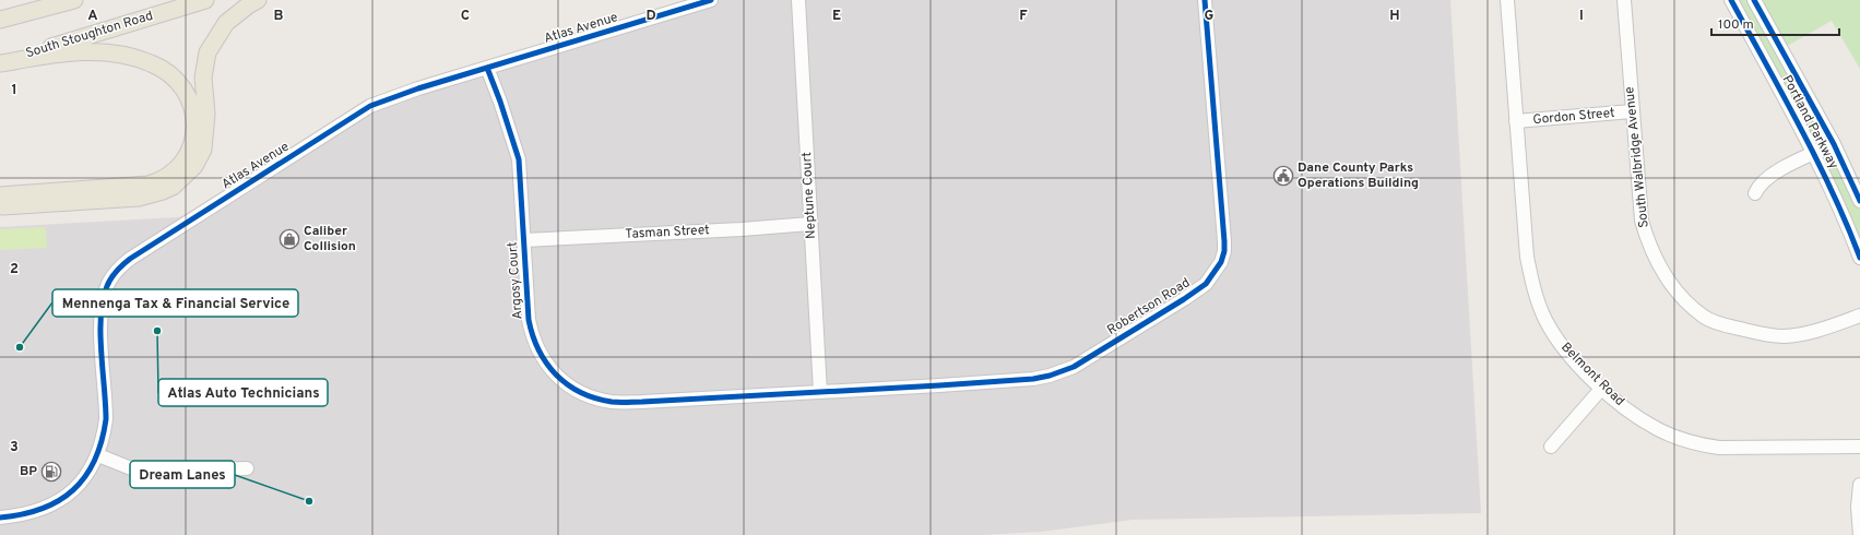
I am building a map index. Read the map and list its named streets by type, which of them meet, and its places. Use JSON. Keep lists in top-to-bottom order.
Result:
{
  "streets": {
    "main road": ["South Stoughton Road"],
    "street": [
      "Atlas Avenue",
      "Gordon Street",
      "Portland Parkway",
      "South Walbridge Avenue",
      "Neptune Court",
      "Tasman Street",
      "Argosy Court",
      "Robertson Road",
      "Belmont Road"
    ]
  },
  "crossings": [
    ["Atlas Avenue", "Argosy Court"],
    ["Gordon Street", "South Walbridge Avenue"],
    ["Gordon Street", "Belmont Road"],
    ["Neptune Court", "Tasman Street"],
    ["Neptune Court", "Argosy Court"],
    ["Neptune Court", "Robertson Road"],
    ["Tasman Street", "Argosy Court"],
    ["Argosy Court", "Robertson Road"]
  ],
  "places": {
    "public building": ["Dane County Parks Operations Building"],
    "shop": ["Caliber Collision"],
    "other": ["Atlas Auto Technicians", "Mennenga Tax & Financial Service", "Dream Lanes"],
    "fuel station": ["BP"]
  },
  "scale_bar": "100 m",
  "grid": {
    "columns": [
      "A",
      "B",
      "C",
      "D",
      "E",
      "F",
      "G",
      "H",
      "I"
    ],
    "rows": ["1", "2", "3"]
  }
}
